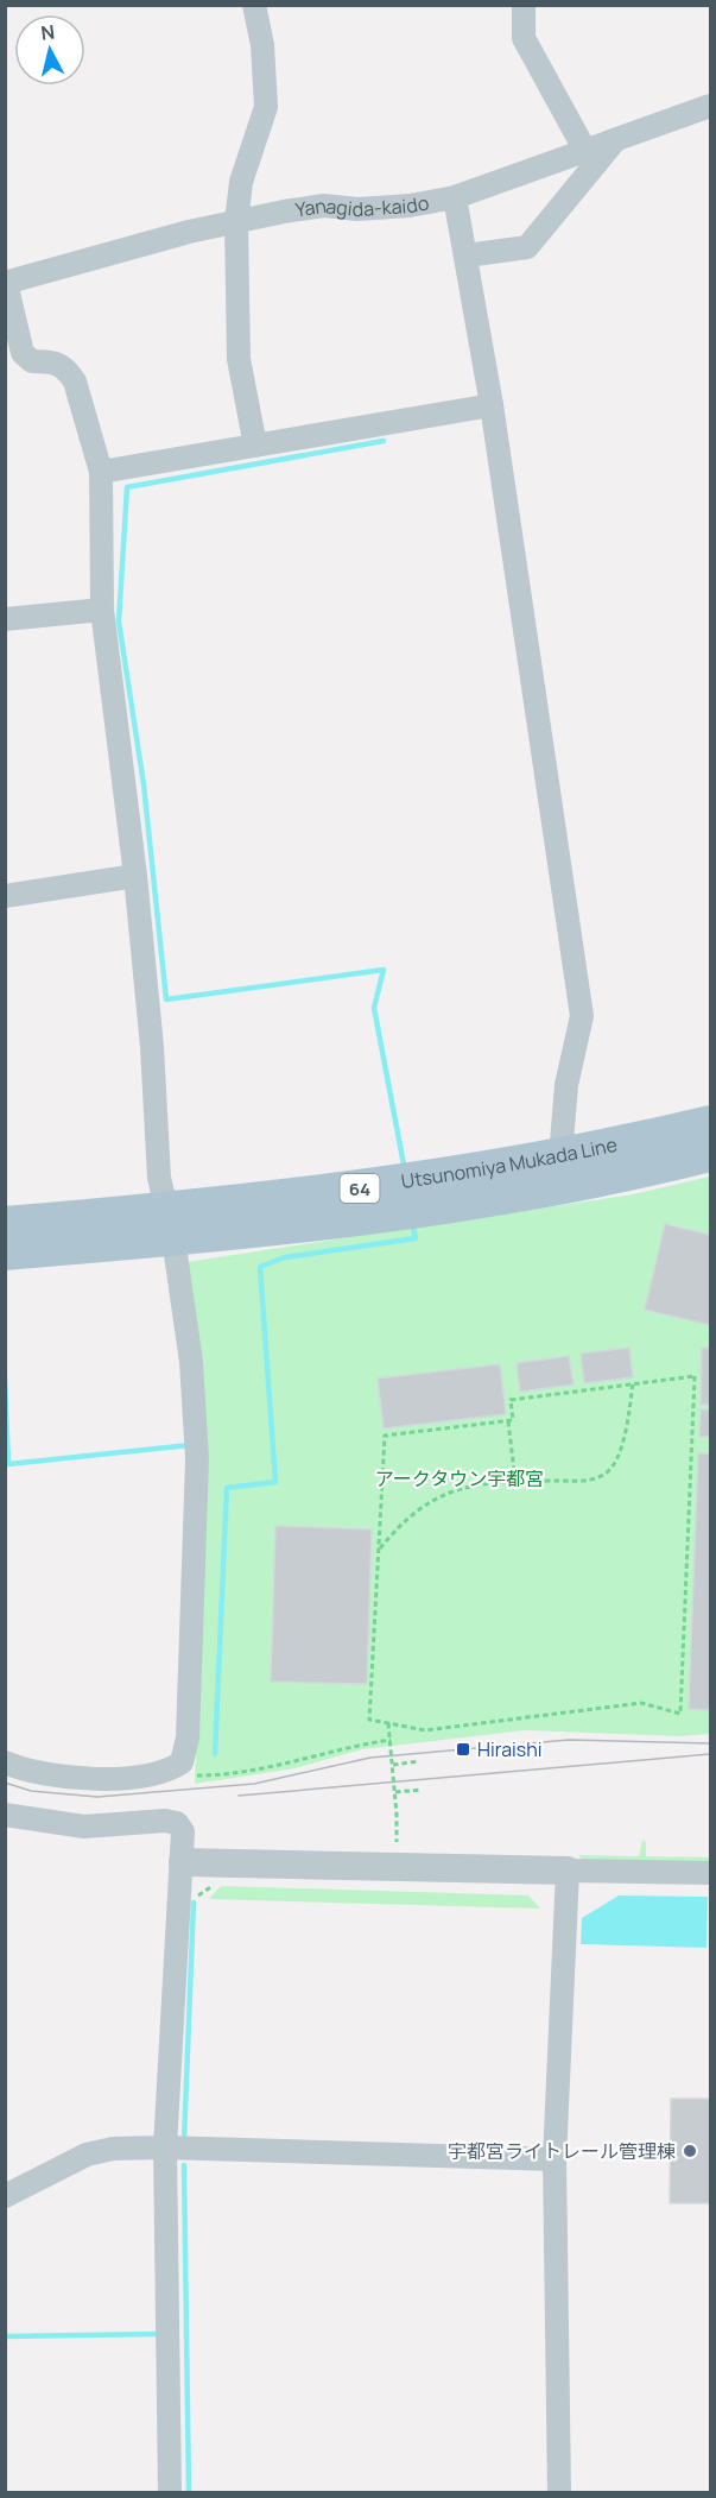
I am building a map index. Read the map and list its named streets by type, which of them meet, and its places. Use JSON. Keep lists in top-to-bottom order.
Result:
{
  "streets": {
    "main road": ["Utsunomiya Mukada Line", "64"],
    "street": ["Yanagida-kaido"]
  },
  "parks": ["アークタウン宇都宮"],
  "places": {
    "transit": ["Hiraishi"],
    "other": ["宇都宮ライトレール管理棟"]
  },
  "north": "top"
}
